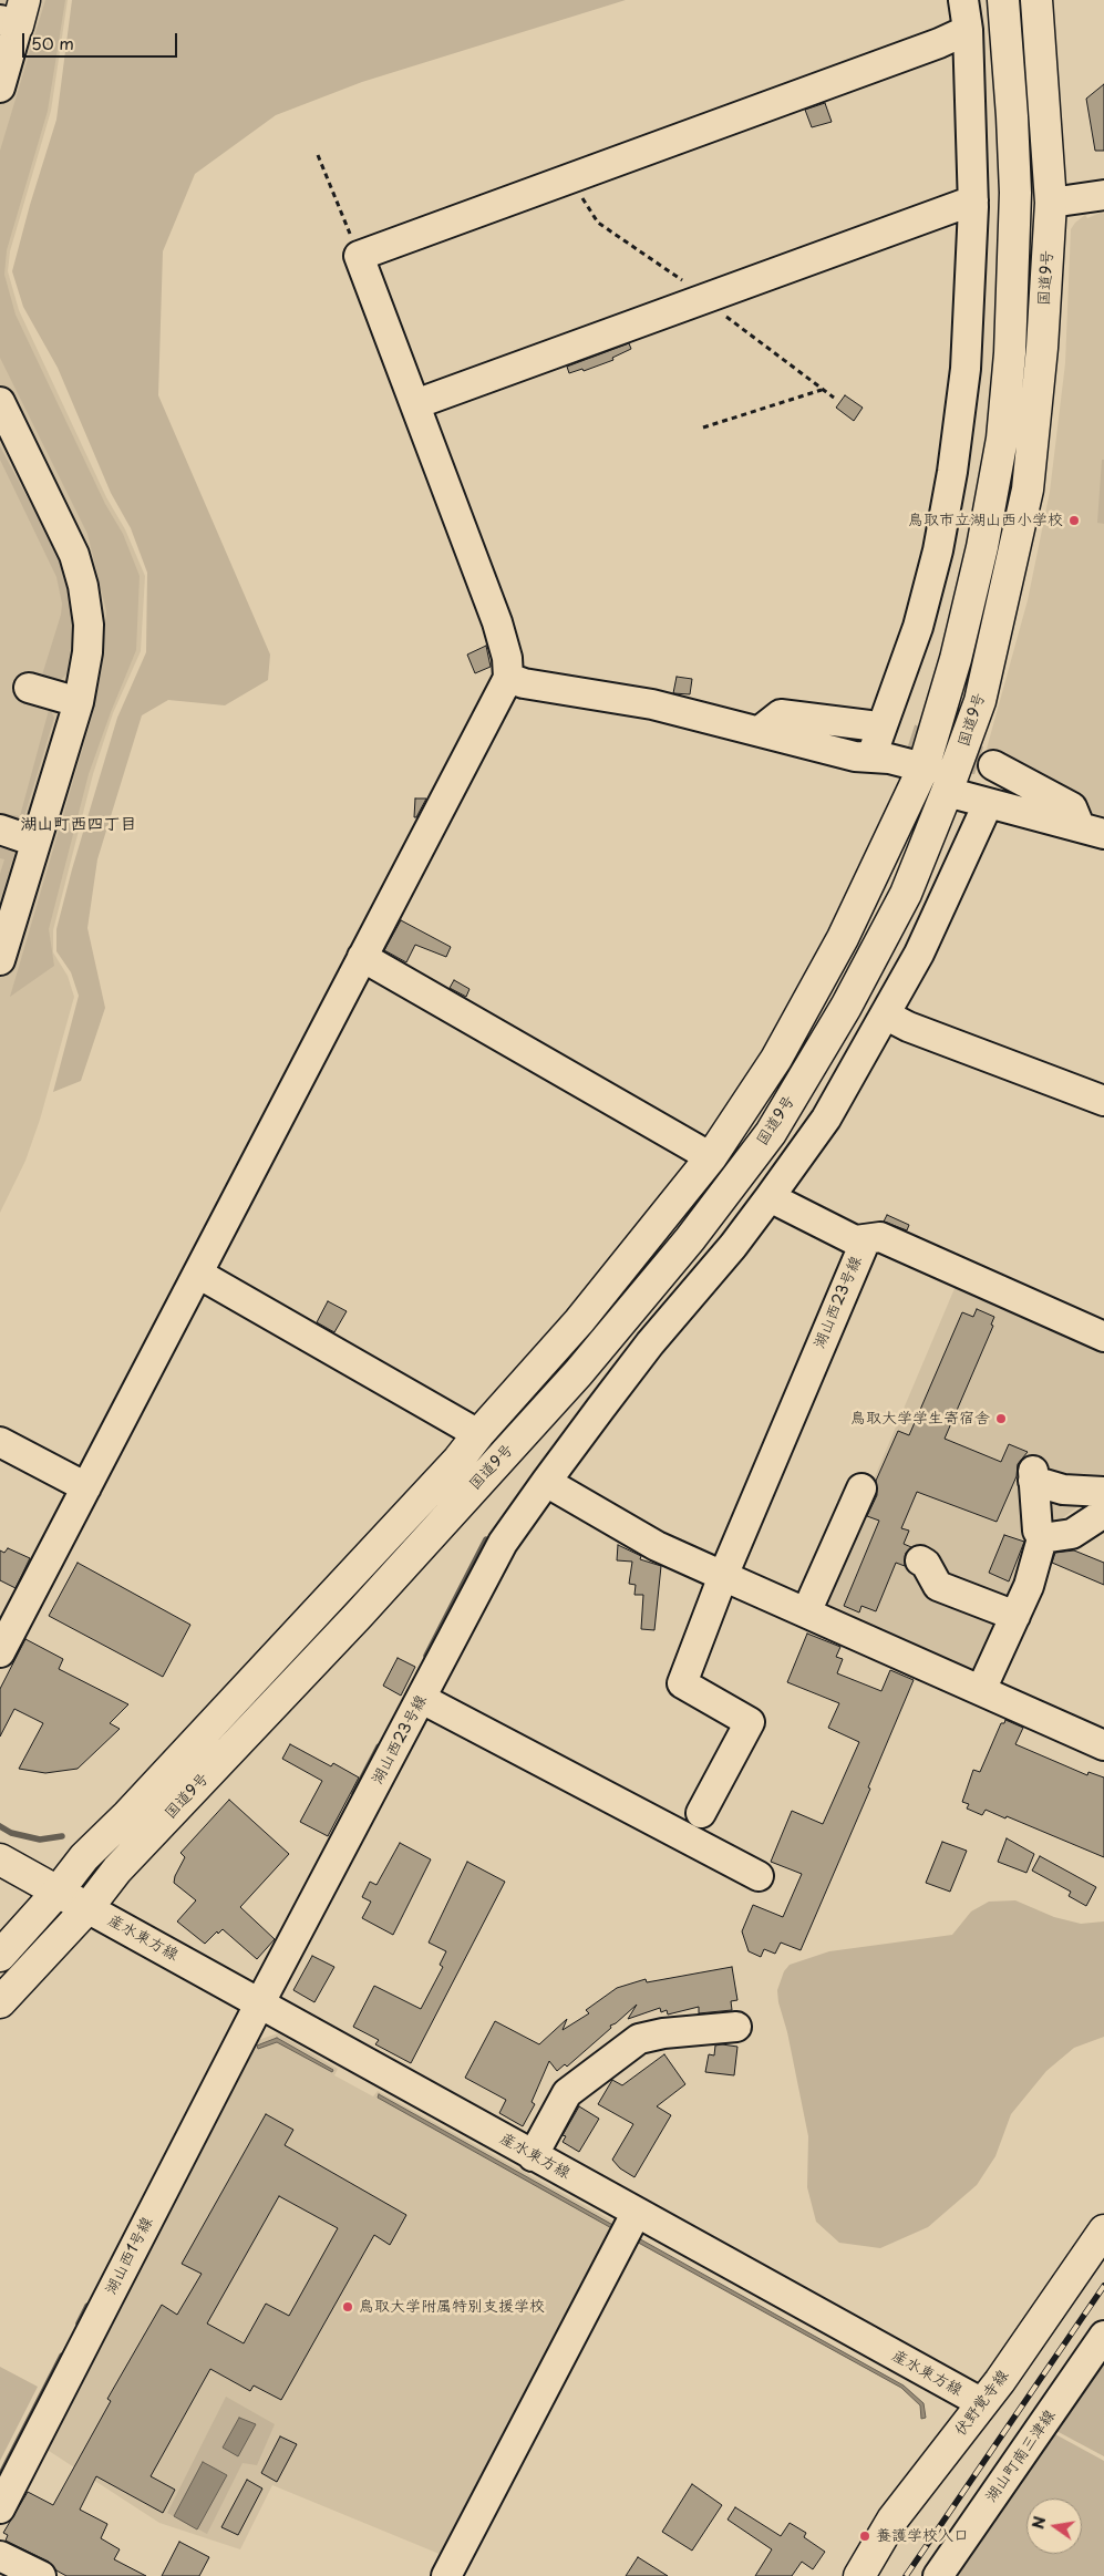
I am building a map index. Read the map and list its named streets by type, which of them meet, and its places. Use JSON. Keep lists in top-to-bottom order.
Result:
{
  "streets": {
    "main road": ["国道9号", "伏野覚寺線"],
    "street": [
      "湖山西23号線",
      "産水東方線",
      "湖山西1号線",
      "湖山町南三津線"
    ]
  },
  "crossings": [
    ["国道9号", "産水東方線"],
    ["湖山西23号線", "産水東方線"],
    ["湖山西23号線", "湖山西1号線"],
    ["産水東方線", "湖山西1号線"],
    ["産水東方線", "伏野覚寺線"]
  ],
  "districts": ["湖山町西四丁目"],
  "places": [
    "鳥取市立湖山西小学校",
    "鳥取大学学生寄宿舎",
    "鳥取大学附属特別支援学校",
    "養護学校入口"
  ],
  "scale_bar": "50 m",
  "north": "left"
}
